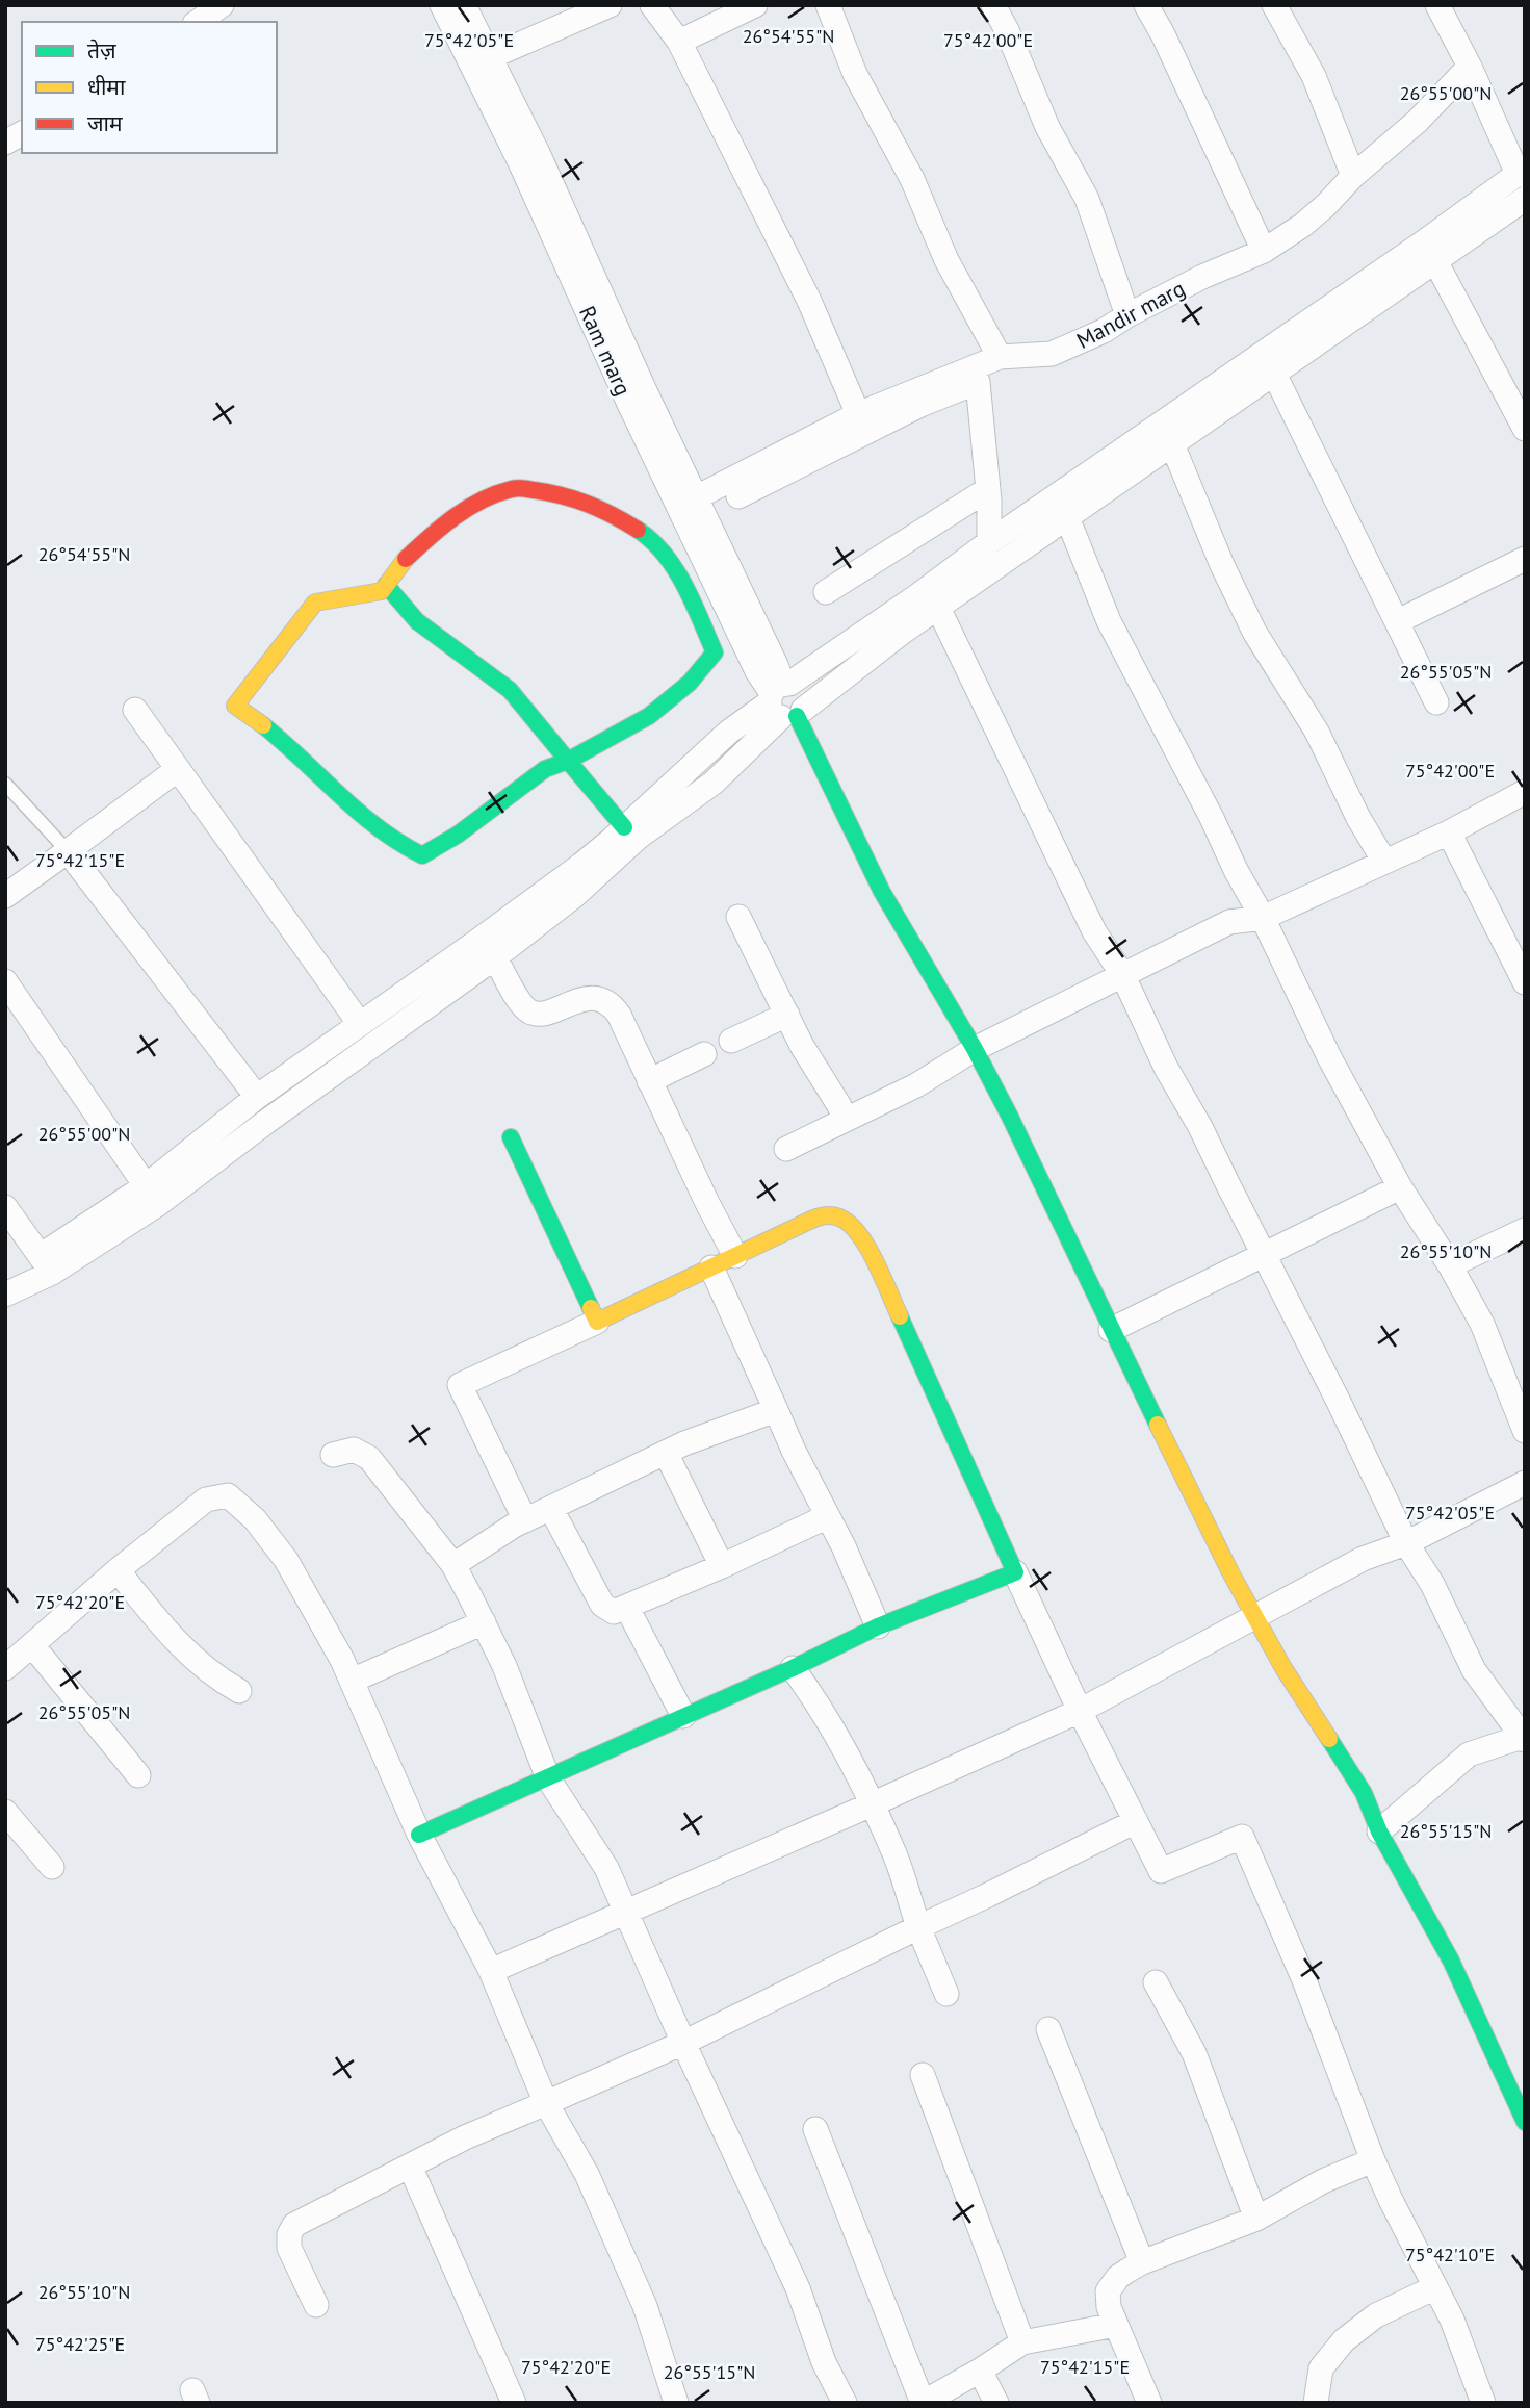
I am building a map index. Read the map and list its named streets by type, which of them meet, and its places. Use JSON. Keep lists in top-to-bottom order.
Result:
{
  "streets": {
    "street": ["Mandir marg", "Ram marg"]
  },
  "crossings": [
    ["Mandir marg", "Ram marg"]
  ],
  "legend": ["तेज़", "धीमा", "जाम"],
  "coordinates": [
    "26°54'55\"N",
    "75°42'05\"E",
    "75°42'00\"E",
    "26°55'00\"N",
    "26°55'05\"N",
    "75°42'15\"E",
    "26°55'10\"N",
    "75°42'20\"E",
    "26°55'15\"N",
    "75°42'10\"E",
    "75°42'25\"E"
  ]
}
